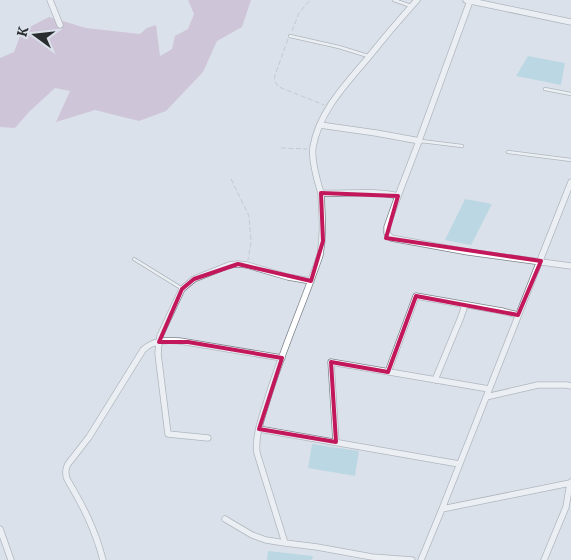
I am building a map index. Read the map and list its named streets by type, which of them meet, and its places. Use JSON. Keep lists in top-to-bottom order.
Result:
{
  "north": "left"
}
